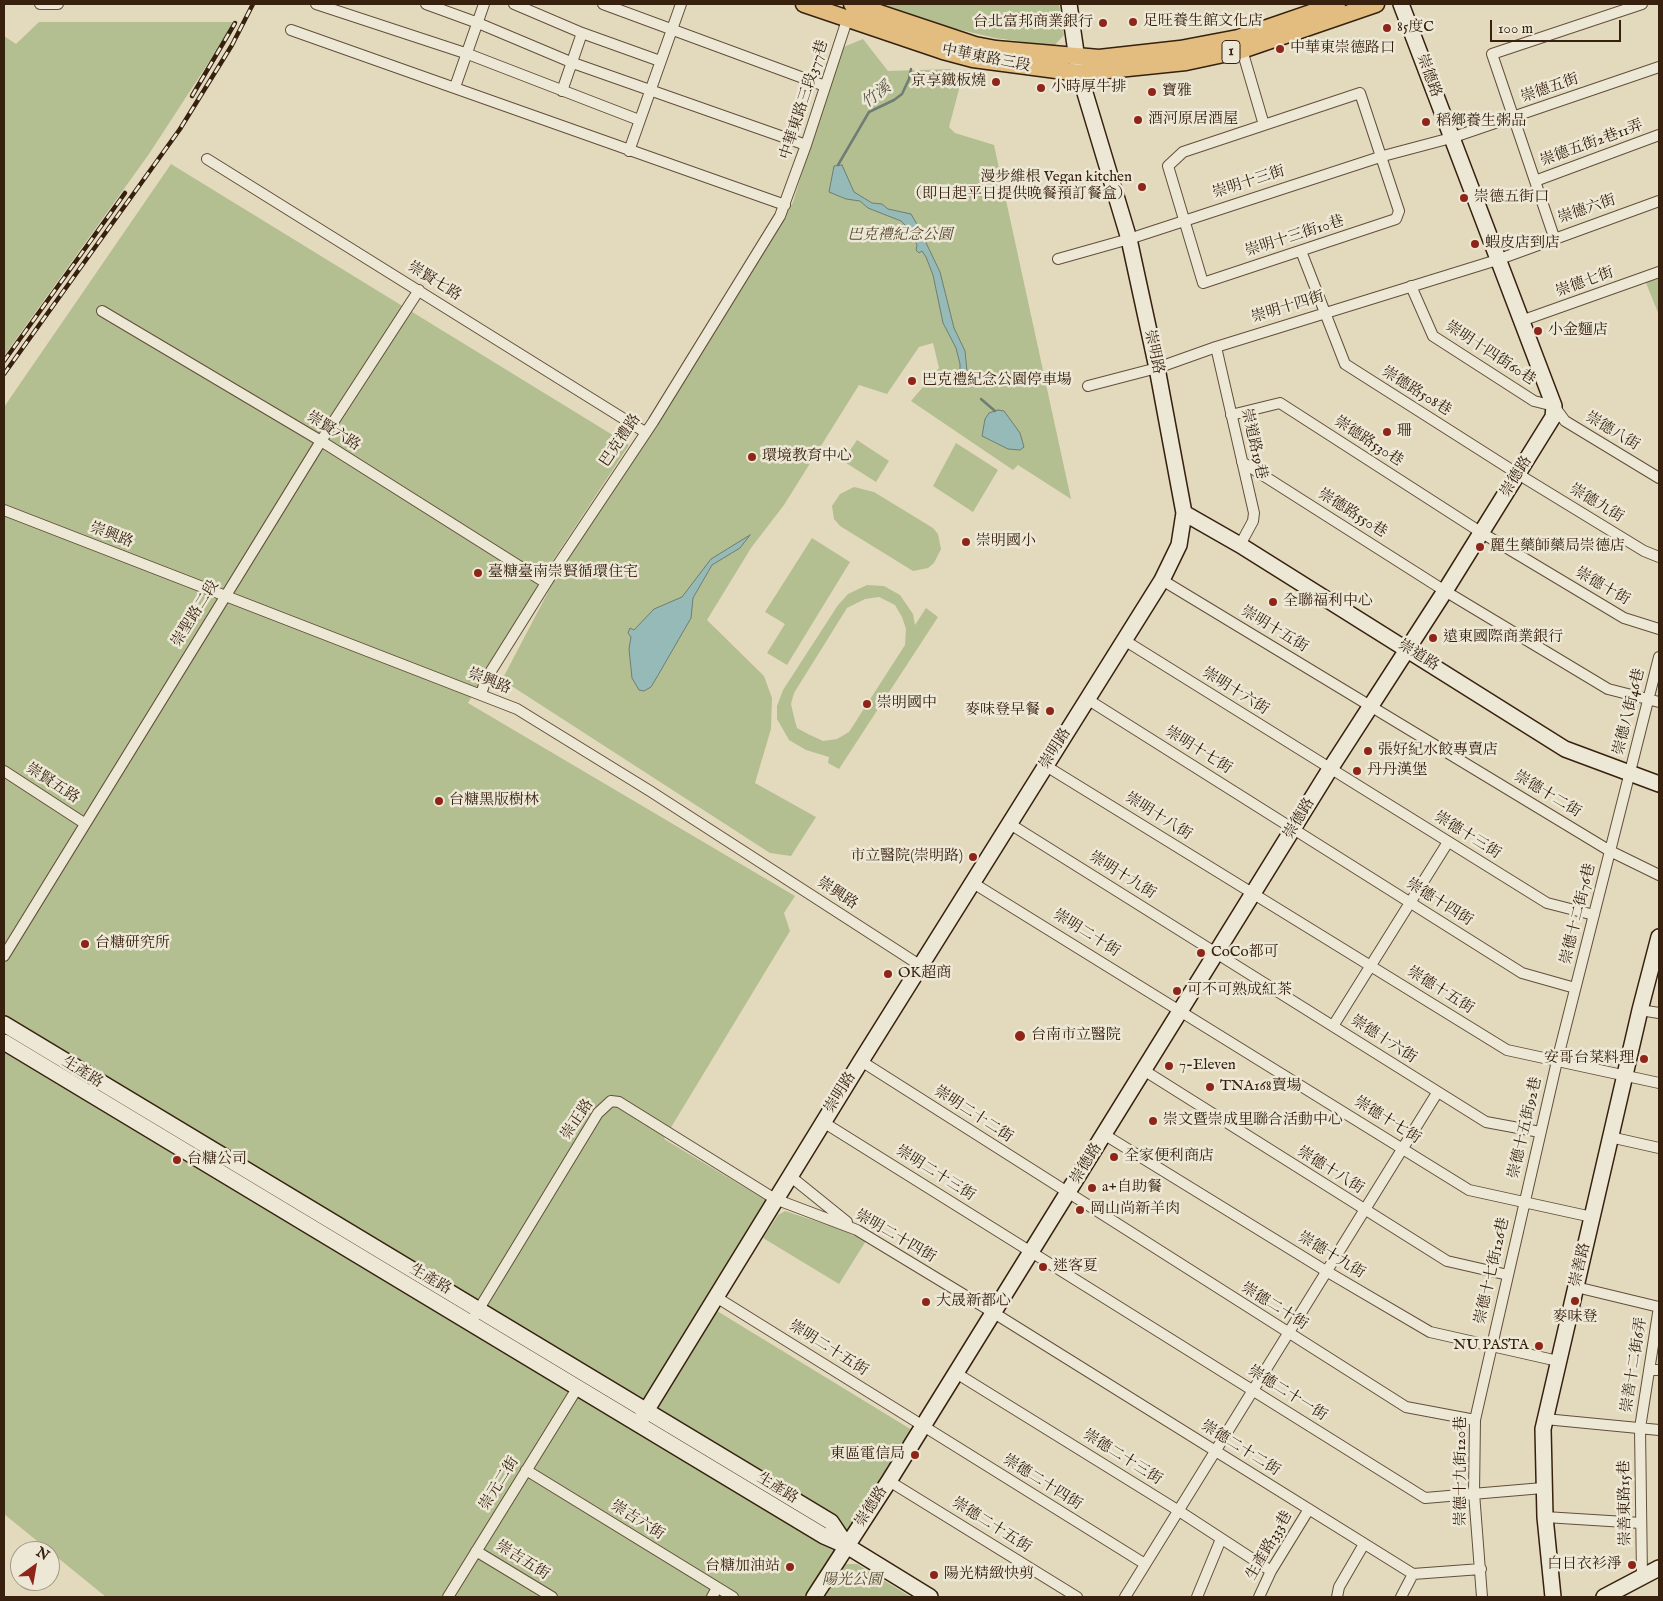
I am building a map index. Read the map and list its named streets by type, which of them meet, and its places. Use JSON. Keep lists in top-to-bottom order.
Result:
{
  "streets": {
    "main road": ["1", "中華東路三段"],
    "street": [
      "崇德路",
      "崇德五街",
      "中華東路三段377巷",
      "崇德五街2巷11弄",
      "崇明十三街",
      "崇德六街",
      "崇明十三街10巷",
      "崇賢七路",
      "崇德七街",
      "崇明十四街",
      "崇明路",
      "崇明十四街60巷",
      "崇德路508巷",
      "崇賢六路",
      "崇德八街",
      "巴克禮路",
      "崇德路530巷",
      "崇道路19巷",
      "崇德九街",
      "崇德路550巷",
      "崇興路",
      "崇德十街",
      "崇聖路二段",
      "崇明十五街",
      "崇道路",
      "崇明十六街",
      "崇德八街46巷",
      "崇明十七街",
      "崇賢五路",
      "崇德十二街",
      "崇明十八街",
      "崇德十三街",
      "崇明十九街",
      "崇德十四街",
      "崇德十二街76巷",
      "崇明二十街",
      "崇德十五街",
      "崇德十六街",
      "生產路",
      "崇明二十二街",
      "崇正路",
      "崇德十七街",
      "崇德十五街92巷",
      "崇德十八街",
      "崇明二十三街",
      "崇明二十四街",
      "崇德十九街",
      "崇善路",
      "崇德十七街126巷",
      "崇德二十街",
      "崇明二十五街",
      "崇善十二街6弄",
      "崇德二十一街",
      "崇德二十二街",
      "崇德二十三街",
      "崇德十九街120巷",
      "崇德二十四街",
      "崇元二街",
      "崇善東路15巷",
      "崇吉六街",
      "崇德二十五街",
      "生產路333巷",
      "崇吉五街"
    ]
  },
  "crossings": [
    ["中華東路三段", "中華東路三段377巷"],
    ["中華東路三段", "崇明路"],
    ["崇德路", "崇德五街"],
    ["崇德路", "崇明十三街"],
    ["崇德路", "崇德六街"],
    ["崇德路", "崇德七街"],
    ["崇德路", "崇明十四街"],
    ["崇德路", "崇明十四街60巷"],
    ["崇德路", "崇德路508巷"],
    ["崇德路", "崇德八街"],
    ["崇德路", "崇德路530巷"],
    ["崇德路", "崇德九街"],
    ["崇德路", "崇德路550巷"],
    ["崇德路", "崇德十街"],
    ["崇德路", "崇明十五街"],
    ["崇德路", "崇道路"],
    ["崇德路", "崇明十六街"],
    ["崇德路", "崇明十七街"],
    ["崇德路", "崇德十二街"],
    ["崇德路", "崇明十八街"],
    ["崇德路", "崇德十三街"],
    ["崇德路", "崇明十九街"],
    ["崇德路", "崇德十四街"],
    ["崇德路", "崇明二十街"],
    ["崇德路", "崇德十五街"],
    ["崇德路", "崇德十六街"],
    ["崇德路", "生產路"],
    ["崇德路", "崇明二十二街"],
    ["崇德路", "崇德十七街"],
    ["崇德路", "崇德十八街"],
    ["崇德路", "崇明二十三街"],
    ["崇德路", "崇明二十四街"],
    ["崇德路", "崇德十九街"],
    ["崇德路", "崇德二十街"],
    ["崇德路", "崇明二十五街"],
    ["崇德路", "崇德二十一街"],
    ["崇德路", "崇德二十二街"],
    ["崇德路", "崇德二十三街"],
    ["崇德路", "崇德二十四街"],
    ["崇德路", "崇德二十五街"],
    ["崇德五街", "崇明十三街"],
    ["中華東路三段377巷", "巴克禮路"],
    ["崇明十三街", "崇明十三街10巷"],
    ["崇明十三街", "崇明路"],
    ["崇德六街", "崇明十四街"],
    ["崇明十三街10巷", "崇德路508巷"],
    ["崇賢七路", "巴克禮路"],
    ["崇賢七路", "崇聖路二段"],
    ["崇明十四街", "崇明路"],
    ["崇明十四街", "崇明十四街60巷"],
    ["崇明十四街", "崇德路508巷"],
    ["崇明十四街", "崇道路19巷"],
    ["崇明路", "崇興路"],
    ["崇明路", "崇明十五街"],
    ["崇明路", "崇道路"],
    ["崇明路", "崇明十六街"],
    ["崇明路", "崇明十七街"],
    ["崇明路", "崇明十八街"],
    ["崇明路", "崇明十九街"],
    ["崇明路", "崇明二十街"],
    ["崇明路", "生產路"],
    ["崇明路", "崇明二十二街"],
    ["崇明路", "崇正路"],
    ["崇明路", "崇明二十三街"],
    ["崇明路", "崇明二十四街"],
    ["崇明路", "崇明二十五街"],
    ["崇明十四街60巷", "崇德八街"],
    ["崇德路508巷", "崇德九街"],
    ["崇賢六路", "巴克禮路"],
    ["崇賢六路", "崇聖路二段"],
    ["巴克禮路", "崇興路"],
    ["崇德路530巷", "崇道路19巷"],
    ["崇德路530巷", "崇德十街"],
    ["崇道路19巷", "崇德路550巷"],
    ["崇道路19巷", "崇道路"],
    ["崇德路550巷", "崇德八街46巷"],
    ["崇興路", "崇聖路二段"],
    ["崇聖路二段", "崇賢五路"],
    ["崇明十五街", "崇德十二街"],
    ["崇道路", "崇德八街46巷"],
    ["崇道路", "崇德十二街76巷"],
    ["崇明十六街", "崇德十三街"],
    ["崇德八街46巷", "崇德十二街76巷"],
    ["崇明十七街", "崇德十四街"],
    ["崇德十二街", "崇德十二街76巷"],
    ["崇明十八街", "崇德十五街"],
    ["崇德十三街", "崇德十二街76巷"],
    ["崇明十九街", "崇德十六街"],
    ["崇德十四街", "崇德十二街76巷"],
    ["崇德十二街76巷", "崇德十五街"],
    ["崇德十二街76巷", "崇德十五街92巷"],
    ["崇明二十街", "崇德十七街"],
    ["崇德十五街", "崇德十五街92巷"],
    ["崇德十五街", "崇善路"],
    ["崇德十六街", "崇德十五街92巷"],
    ["生產路", "崇正路"],
    ["生產路", "崇元二街"],
    ["崇明二十二街", "崇德二十街"],
    ["崇正路", "崇明二十四街"],
    ["崇德十七街", "崇德十五街92巷"],
    ["崇德十七街", "崇善路"],
    ["崇德十七街", "崇德十七街126巷"],
    ["崇德十五街92巷", "崇德十七街126巷"],
    ["崇德十八街", "崇德十七街126巷"],
    ["崇明二十三街", "崇德二十一街"],
    ["崇明二十四街", "崇德二十二街"],
    ["崇德十九街", "崇善路"],
    ["崇德十九街", "崇德十七街126巷"],
    ["崇德十九街", "崇德十九街120巷"],
    ["崇善路", "崇德二十一街"],
    ["崇德十七街126巷", "崇德十九街120巷"],
    ["崇德二十街", "崇德十九街120巷"],
    ["崇明二十五街", "崇德二十四街"],
    ["崇善十二街6弄", "崇善東路15巷"],
    ["崇德二十一街", "崇德十九街120巷"],
    ["崇德二十二街", "生產路333巷"],
    ["崇德二十三街", "生產路333巷"],
    ["崇元二街", "崇吉六街"],
    ["崇元二街", "崇吉五街"]
  ],
  "water": ["竹溪"],
  "parks": ["巴克禮紀念公園", "陽光公園"],
  "places": [
    "足旺養生館文化店",
    "台北富邦商業銀行",
    "85度C",
    "中華東崇德路口",
    "京享鐵板燒",
    "小時厚牛排",
    "寶雅",
    "酒河原居酒屋",
    "稻鄉養生粥品",
    "漫步維根 Vegan kitchen （即日起平日提供晚餐預訂餐盒）",
    "崇德五街口",
    "蝦皮店到店",
    "小金麵店",
    "巴克禮紀念公園停車場",
    "珊",
    "環境教育中心",
    "崇明國小",
    "麗生藥師藥局崇德店",
    "臺糖臺南崇賢循環住宅",
    "全聯福利中心",
    "遠東國際商業銀行",
    "崇明國中",
    "麥味登早餐",
    "張好紀水餃專賣店",
    "丹丹漢堡",
    "台糖黑版樹林",
    "市立醫院(崇明路)",
    "台糖研究所",
    "CoCo都可",
    "OK超商",
    "可不可熟成紅茶",
    "台南市立醫院",
    "安哥台菜料理",
    "7-Eleven",
    "TNA168賣場",
    "崇文暨崇成里聯合活動中心",
    "全家便利商店",
    "台糖公司",
    "a+自助餐",
    "岡山尚新羊肉",
    "迷客夏",
    "麥味登",
    "大晟新都心",
    "NU PASTA",
    "東區電信局",
    "白日衣衫淨",
    "台糖加油站",
    "陽光精緻快剪"
  ],
  "scale_bar": "100 m",
  "north": "top right"
}
